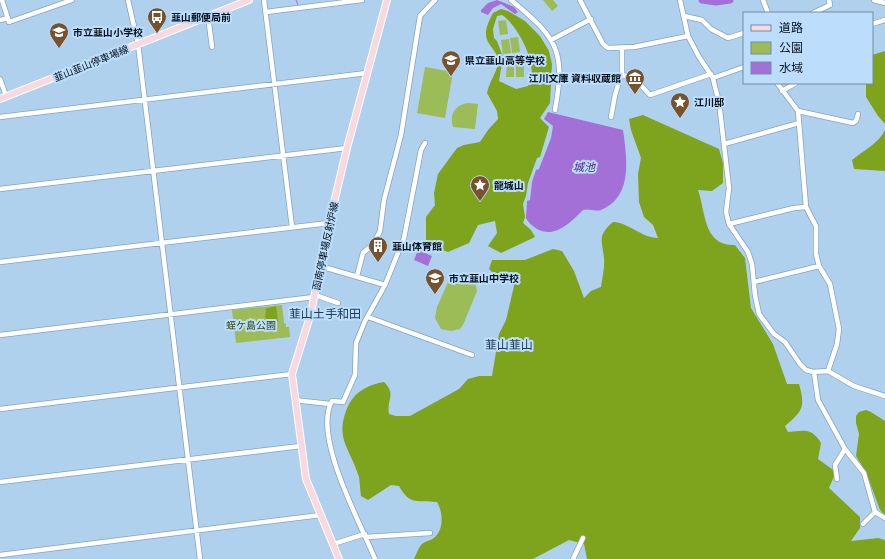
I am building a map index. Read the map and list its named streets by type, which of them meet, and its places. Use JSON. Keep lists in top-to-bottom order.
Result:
{
  "streets": {
    "main road": ["韮山韮山停車場線", "函南停車場反射炉線"]
  },
  "districts": ["韮山土手和田", "韮山韮山"],
  "water": ["城池"],
  "parks": ["蛭ケ島公園"],
  "places": {
    "bus stop": ["韮山郵便局前"],
    "school or university": ["市立韮山小学校", "県立韮山高等学校", "市立韮山中学校"],
    "museum": ["江川文庫 資料収蔵館"],
    "place": ["江川邸", "龍城山"],
    "building": ["韮山体育館"]
  },
  "legend": ["道路", "公園", "水域"]
}
